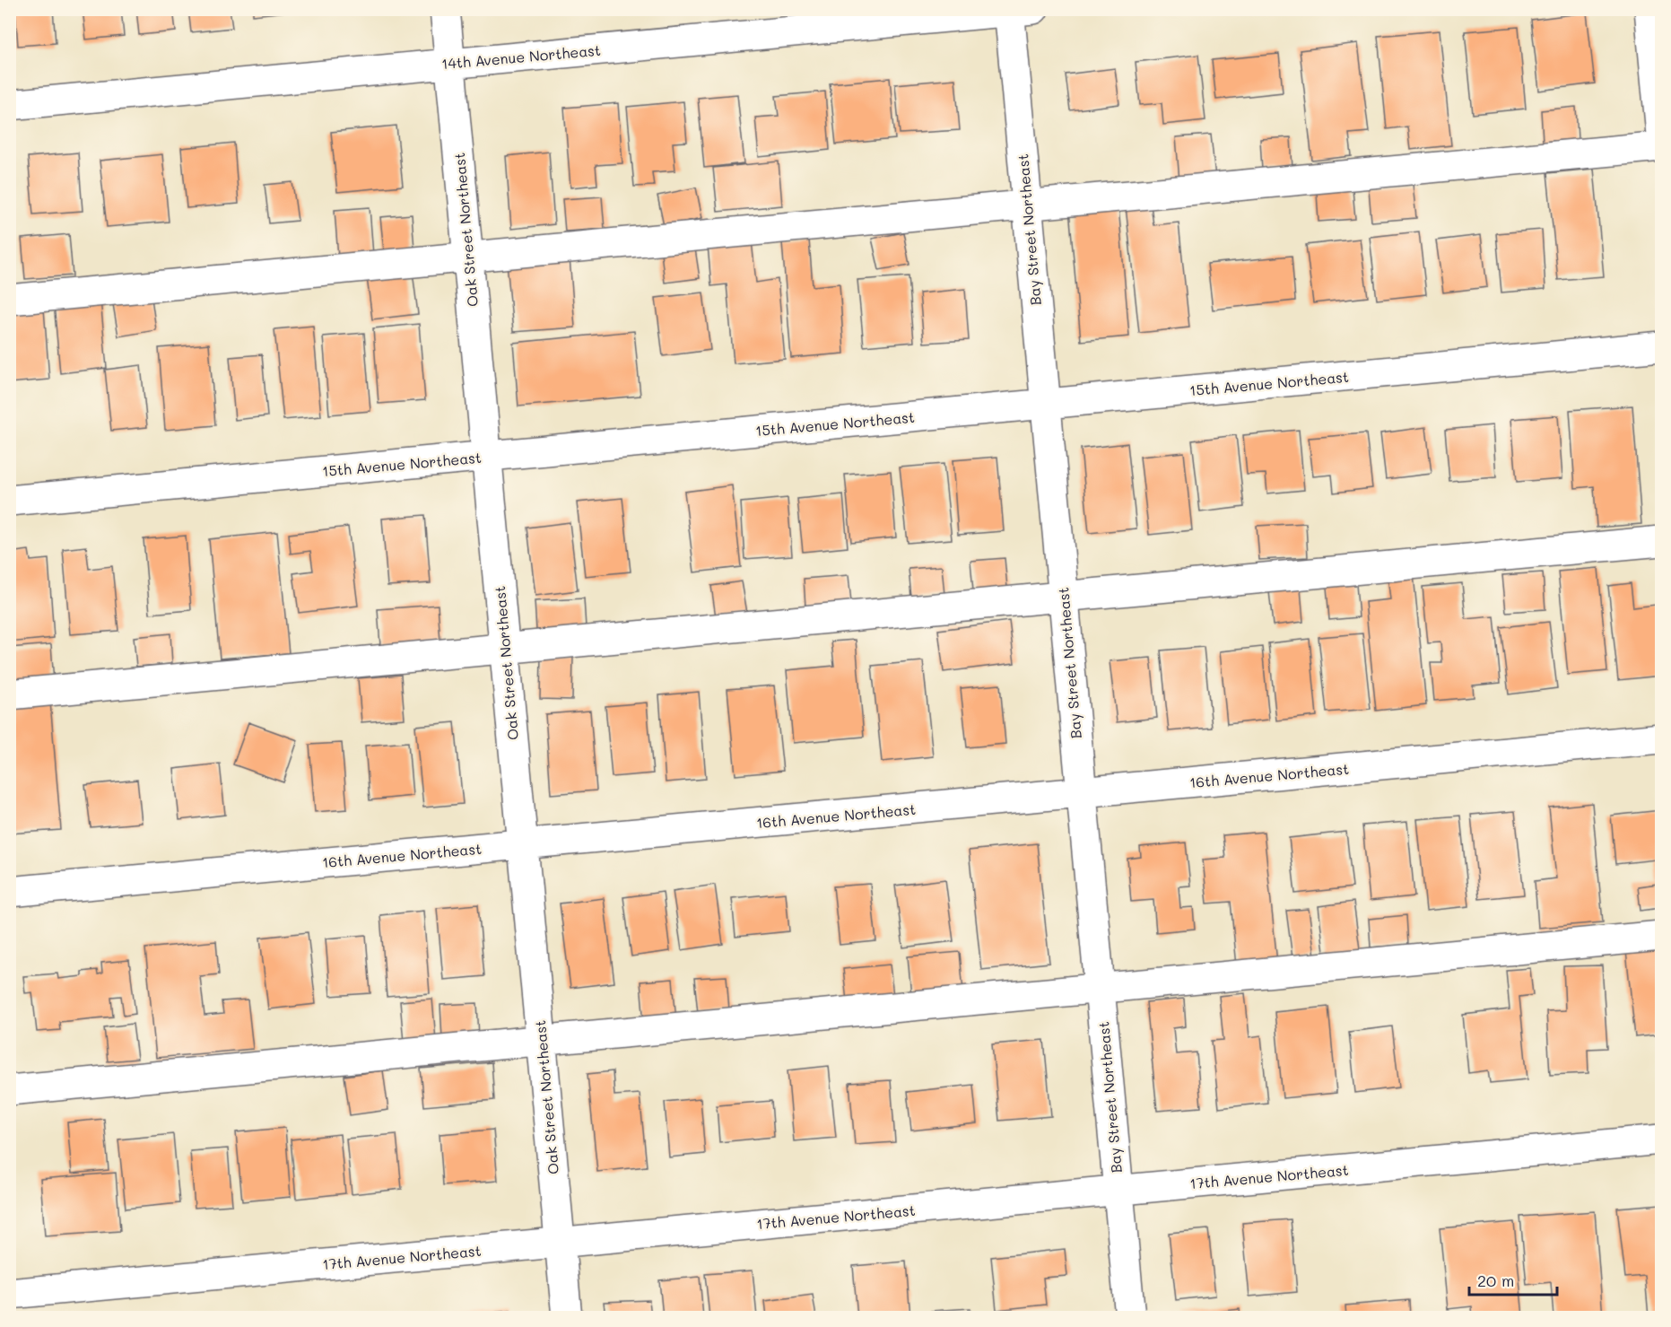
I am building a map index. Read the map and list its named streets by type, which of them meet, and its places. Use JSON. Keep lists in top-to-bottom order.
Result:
{
  "streets": {
    "street": [
      "14th Avenue Northeast",
      "Oak Street Northeast",
      "Bay Street Northeast",
      "15th Avenue Northeast",
      "16th Avenue Northeast",
      "17th Avenue Northeast"
    ]
  },
  "crossings": [
    ["14th Avenue Northeast", "Oak Street Northeast"],
    ["14th Avenue Northeast", "Bay Street Northeast"],
    ["Oak Street Northeast", "15th Avenue Northeast"],
    ["Oak Street Northeast", "16th Avenue Northeast"],
    ["Oak Street Northeast", "17th Avenue Northeast"],
    ["Bay Street Northeast", "15th Avenue Northeast"],
    ["Bay Street Northeast", "16th Avenue Northeast"],
    ["Bay Street Northeast", "17th Avenue Northeast"]
  ],
  "scale_bar": "20 m"
}
